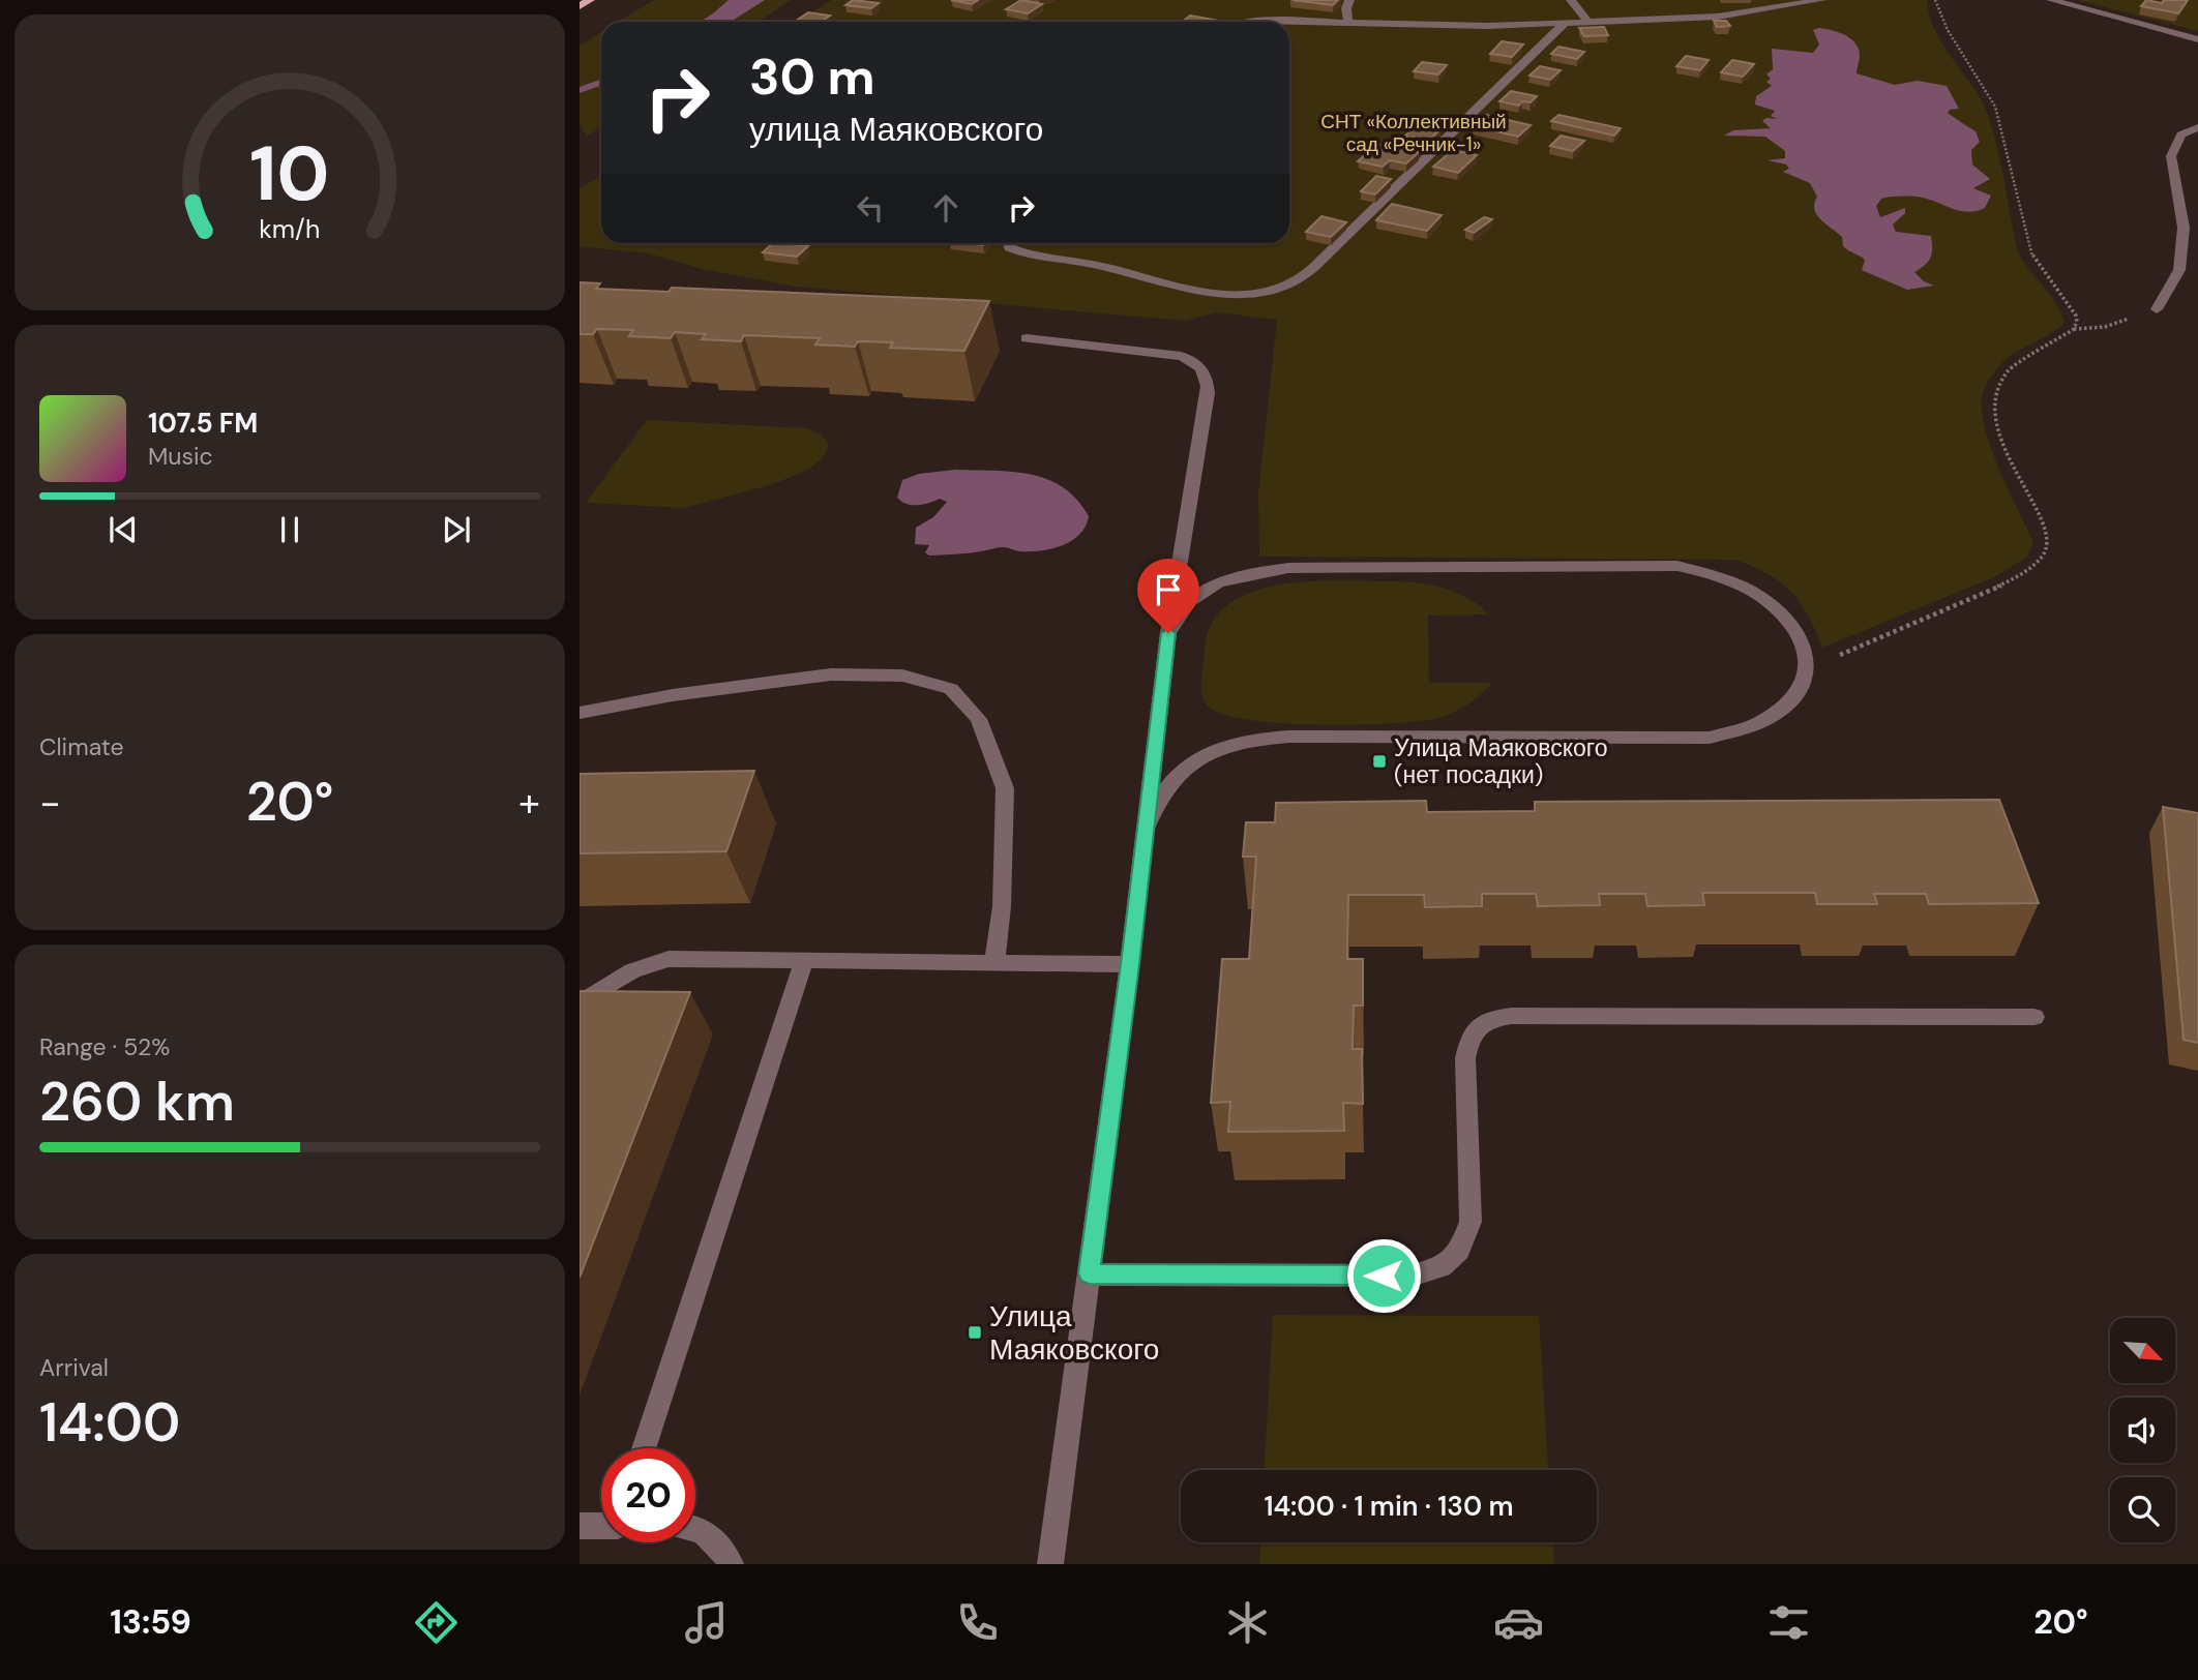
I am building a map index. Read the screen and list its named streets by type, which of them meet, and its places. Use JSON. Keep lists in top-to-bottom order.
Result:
{
  "parks": ["СНТ «Коллективный сад «Речник-1»"],
  "places": {
    "transit": ["Улица Маяковского (нет посадки)", "Улица Маяковского"]
  },
  "north": "bottom right",
  "page": {
    "turn": ["30 m", "улица Маяковского"],
    "song": ["107.5 FM", "Music"],
    "tile": [
      "Climate",
      ["Range · 52%", "260 km"],
      ["Arrival", "14:00"]
    ],
    "heat": ["−", "20°", "+"],
    "limit": "20",
    "trip": "14:00 · 1 min · 130 m",
    "tabs": ["13:59", "20°"],
    "gauge": ["10", "km/h"]
  }
}
